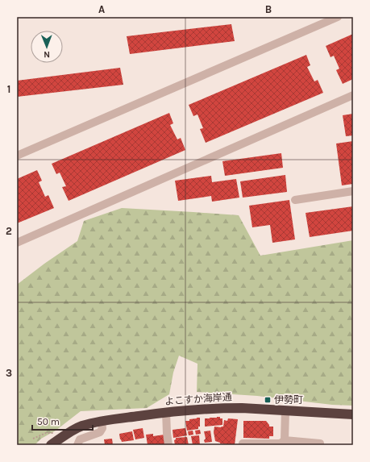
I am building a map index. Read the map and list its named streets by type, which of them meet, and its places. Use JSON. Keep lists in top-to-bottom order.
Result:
{
  "streets": {
    "highway": ["よこすか海岸通"]
  },
  "places": {
    "transit": ["伊勢町"]
  },
  "scale_bar": "50 m",
  "north": "bottom",
  "grid": {
    "columns": ["A", "B"],
    "rows": ["1", "2", "3"]
  }
}
